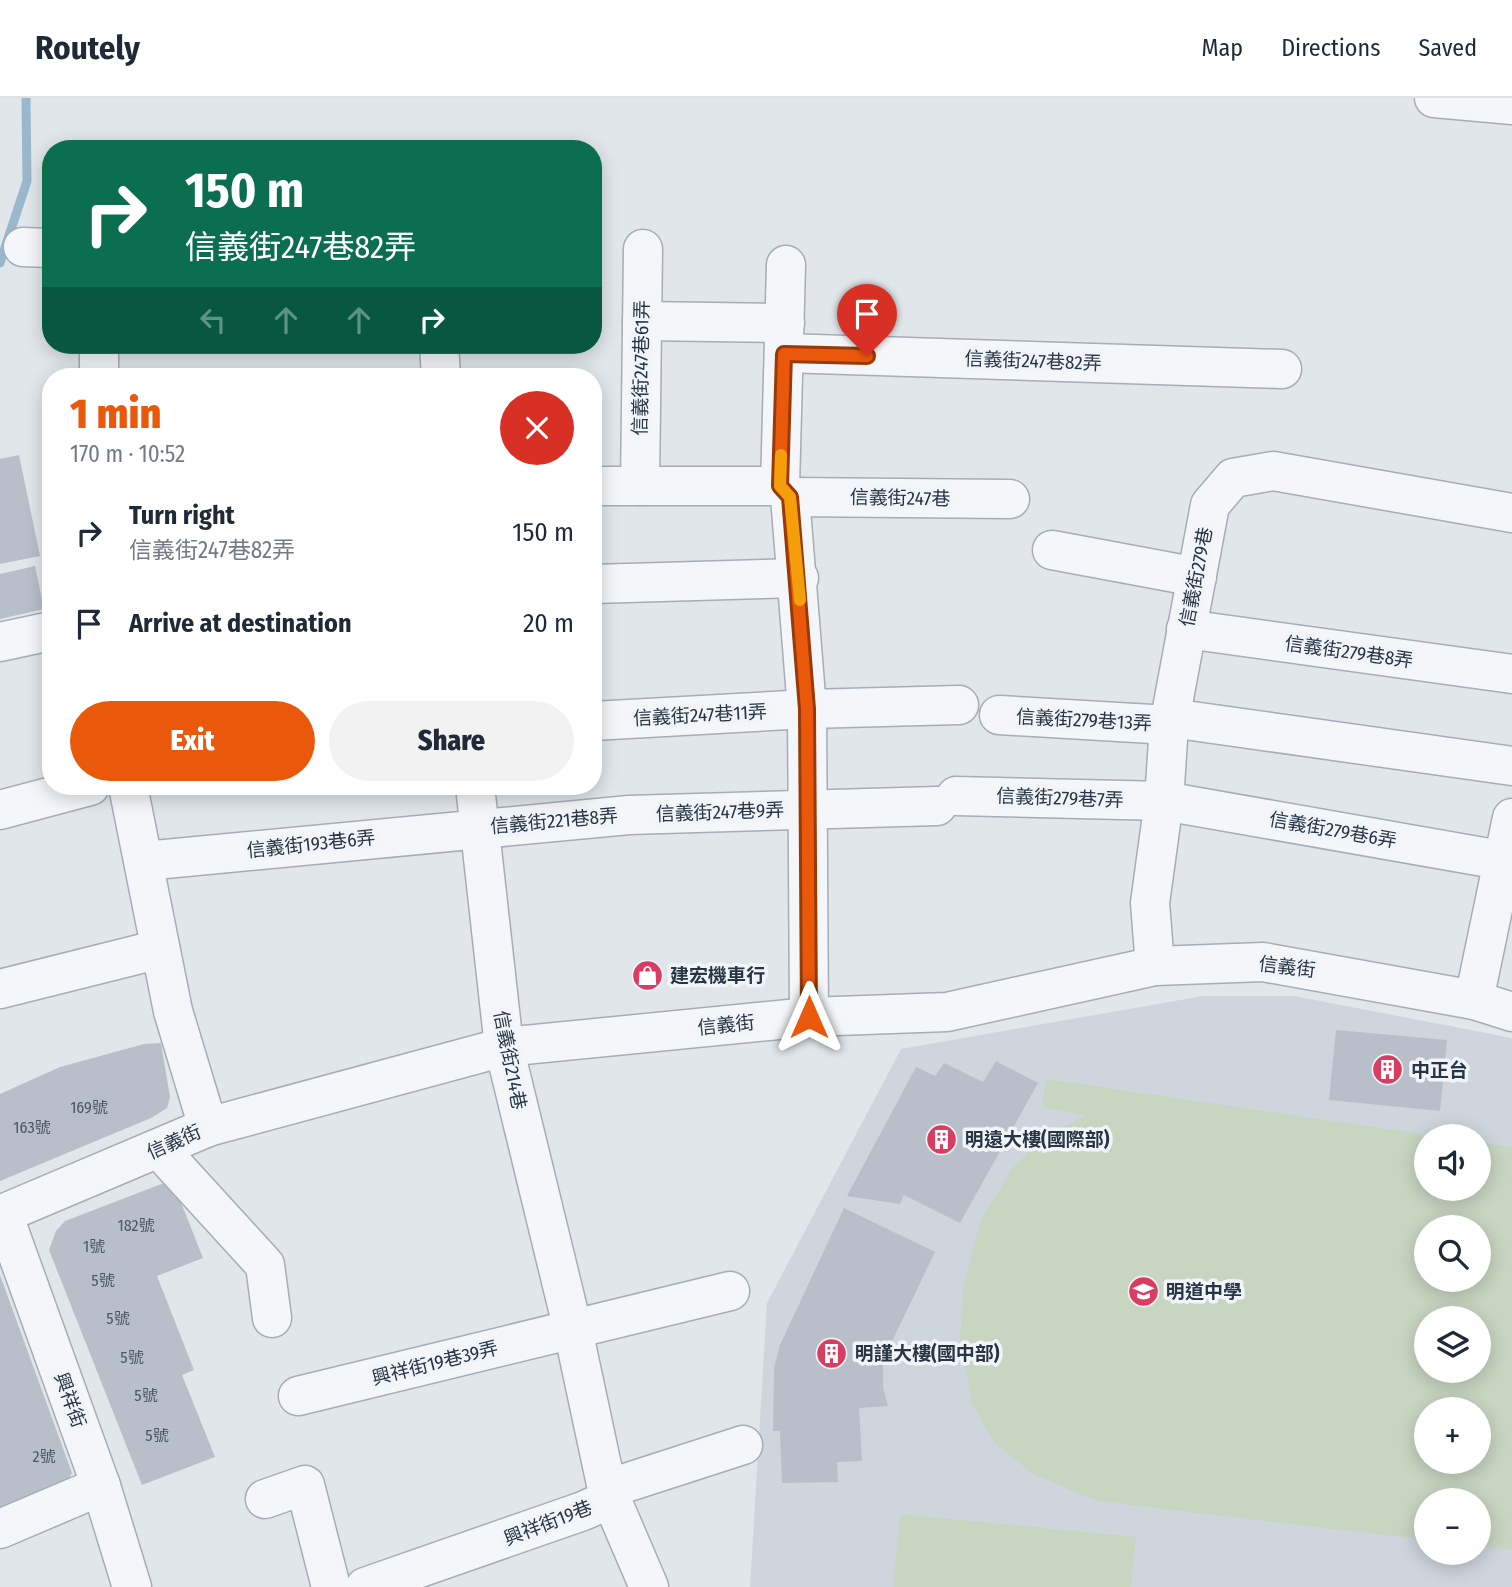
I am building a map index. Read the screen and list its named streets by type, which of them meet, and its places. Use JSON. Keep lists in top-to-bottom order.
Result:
{
  "streets": {
    "street": [
      "信義街247巷82弄",
      "信義街247巷61弄",
      "信義街247巷",
      "信義街279巷",
      "信義街279巷8弄",
      "信義街247巷11弄",
      "信義街279巷13弄",
      "信義街279巷7弄",
      "信義街247巷9弄",
      "信義街221巷8弄",
      "信義街279巷6弄",
      "信義街193巷6弄",
      "信義街",
      "信義街214巷",
      "興祥街19巷39弄",
      "興祥街",
      "興祥街19巷"
    ]
  },
  "crossings": [
    ["信義街247巷82弄", "信義街247巷61弄"],
    ["信義街247巷61弄", "信義街247巷"],
    ["信義街279巷", "信義街279巷8弄"],
    ["信義街279巷", "信義街279巷13弄"],
    ["信義街279巷", "信義街279巷7弄"],
    ["信義街279巷", "信義街279巷6弄"],
    ["信義街279巷", "信義街"],
    ["信義街279巷7弄", "信義街247巷9弄"],
    ["信義街279巷7弄", "信義街279巷6弄"],
    ["信義街247巷9弄", "信義街221巷8弄"],
    ["信義街221巷8弄", "信義街193巷6弄"],
    ["信義街221巷8弄", "信義街214巷"],
    ["信義街193巷6弄", "信義街214巷"],
    ["信義街", "信義街214巷"],
    ["信義街", "興祥街"],
    ["信義街214巷", "興祥街19巷39弄"],
    ["信義街214巷", "興祥街19巷"],
    ["興祥街19巷39弄", "興祥街19巷"]
  ],
  "places": {
    "shop": ["建宏機車行"],
    "building": ["中正台", "明遠大樓(國際部)", "明謹大樓(國中部)"],
    "school or university": ["明道中學"]
  },
  "house_numbers": [
    "169號",
    "163號",
    "182號",
    "1號",
    "5號",
    "5號",
    "5號",
    "5號",
    "5號",
    "2號"
  ],
  "page": {
    "header": "Routely",
    "nav": ["Map", "Directions", "Saved"],
    "turn": ["150 m", "信義街247巷82弄"],
    "heading": ["1 min", "170 m · 10:52"],
    "list": [
      {
        "name": "Turn right",
        "note": "信義街247巷82弄",
        "value": "150 m"
      },
      {
        "name": "Arrive at destination",
        "value": "20 m"
      }
    ],
    "buttons": ["Exit", "Share"],
    "map_buttons": ["+", "−"]
  }
}
